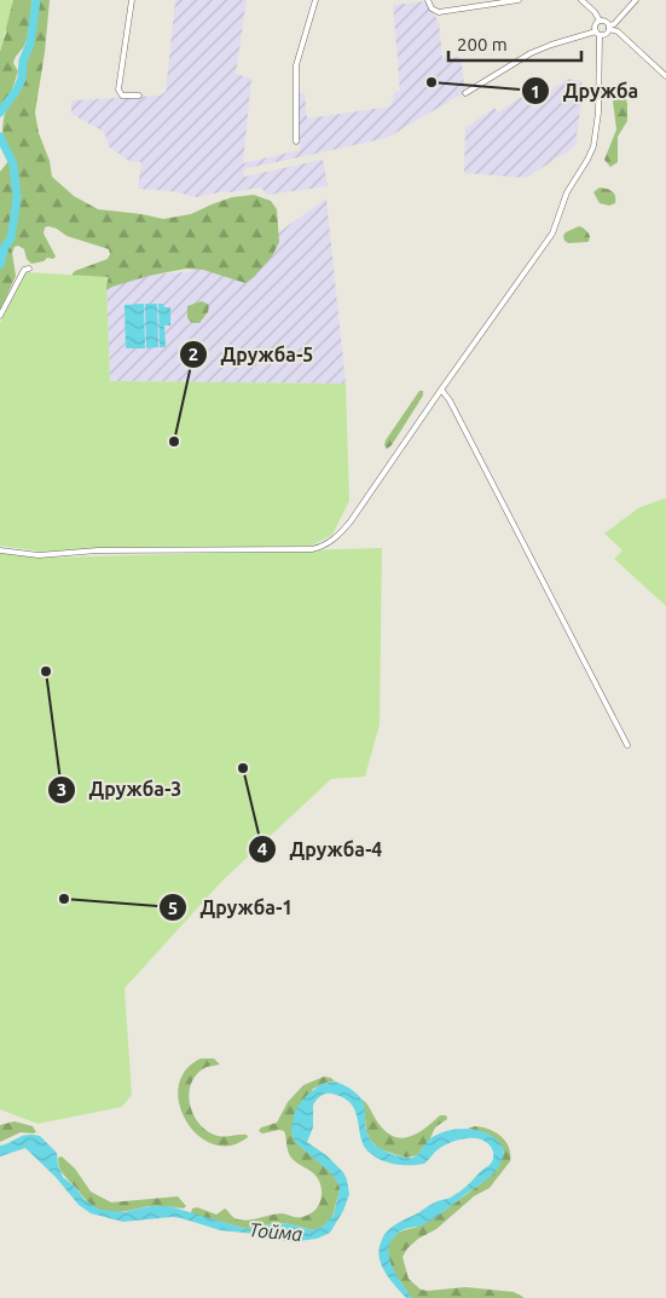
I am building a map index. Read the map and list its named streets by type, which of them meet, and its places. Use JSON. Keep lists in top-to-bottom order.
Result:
{
  "water": ["Тойма"],
  "places": [
    "Дружба",
    "Дружба-5",
    "Дружба-3",
    "Дружба-4",
    "Дружба-1"
  ],
  "scale_bar": "200 m"
}
